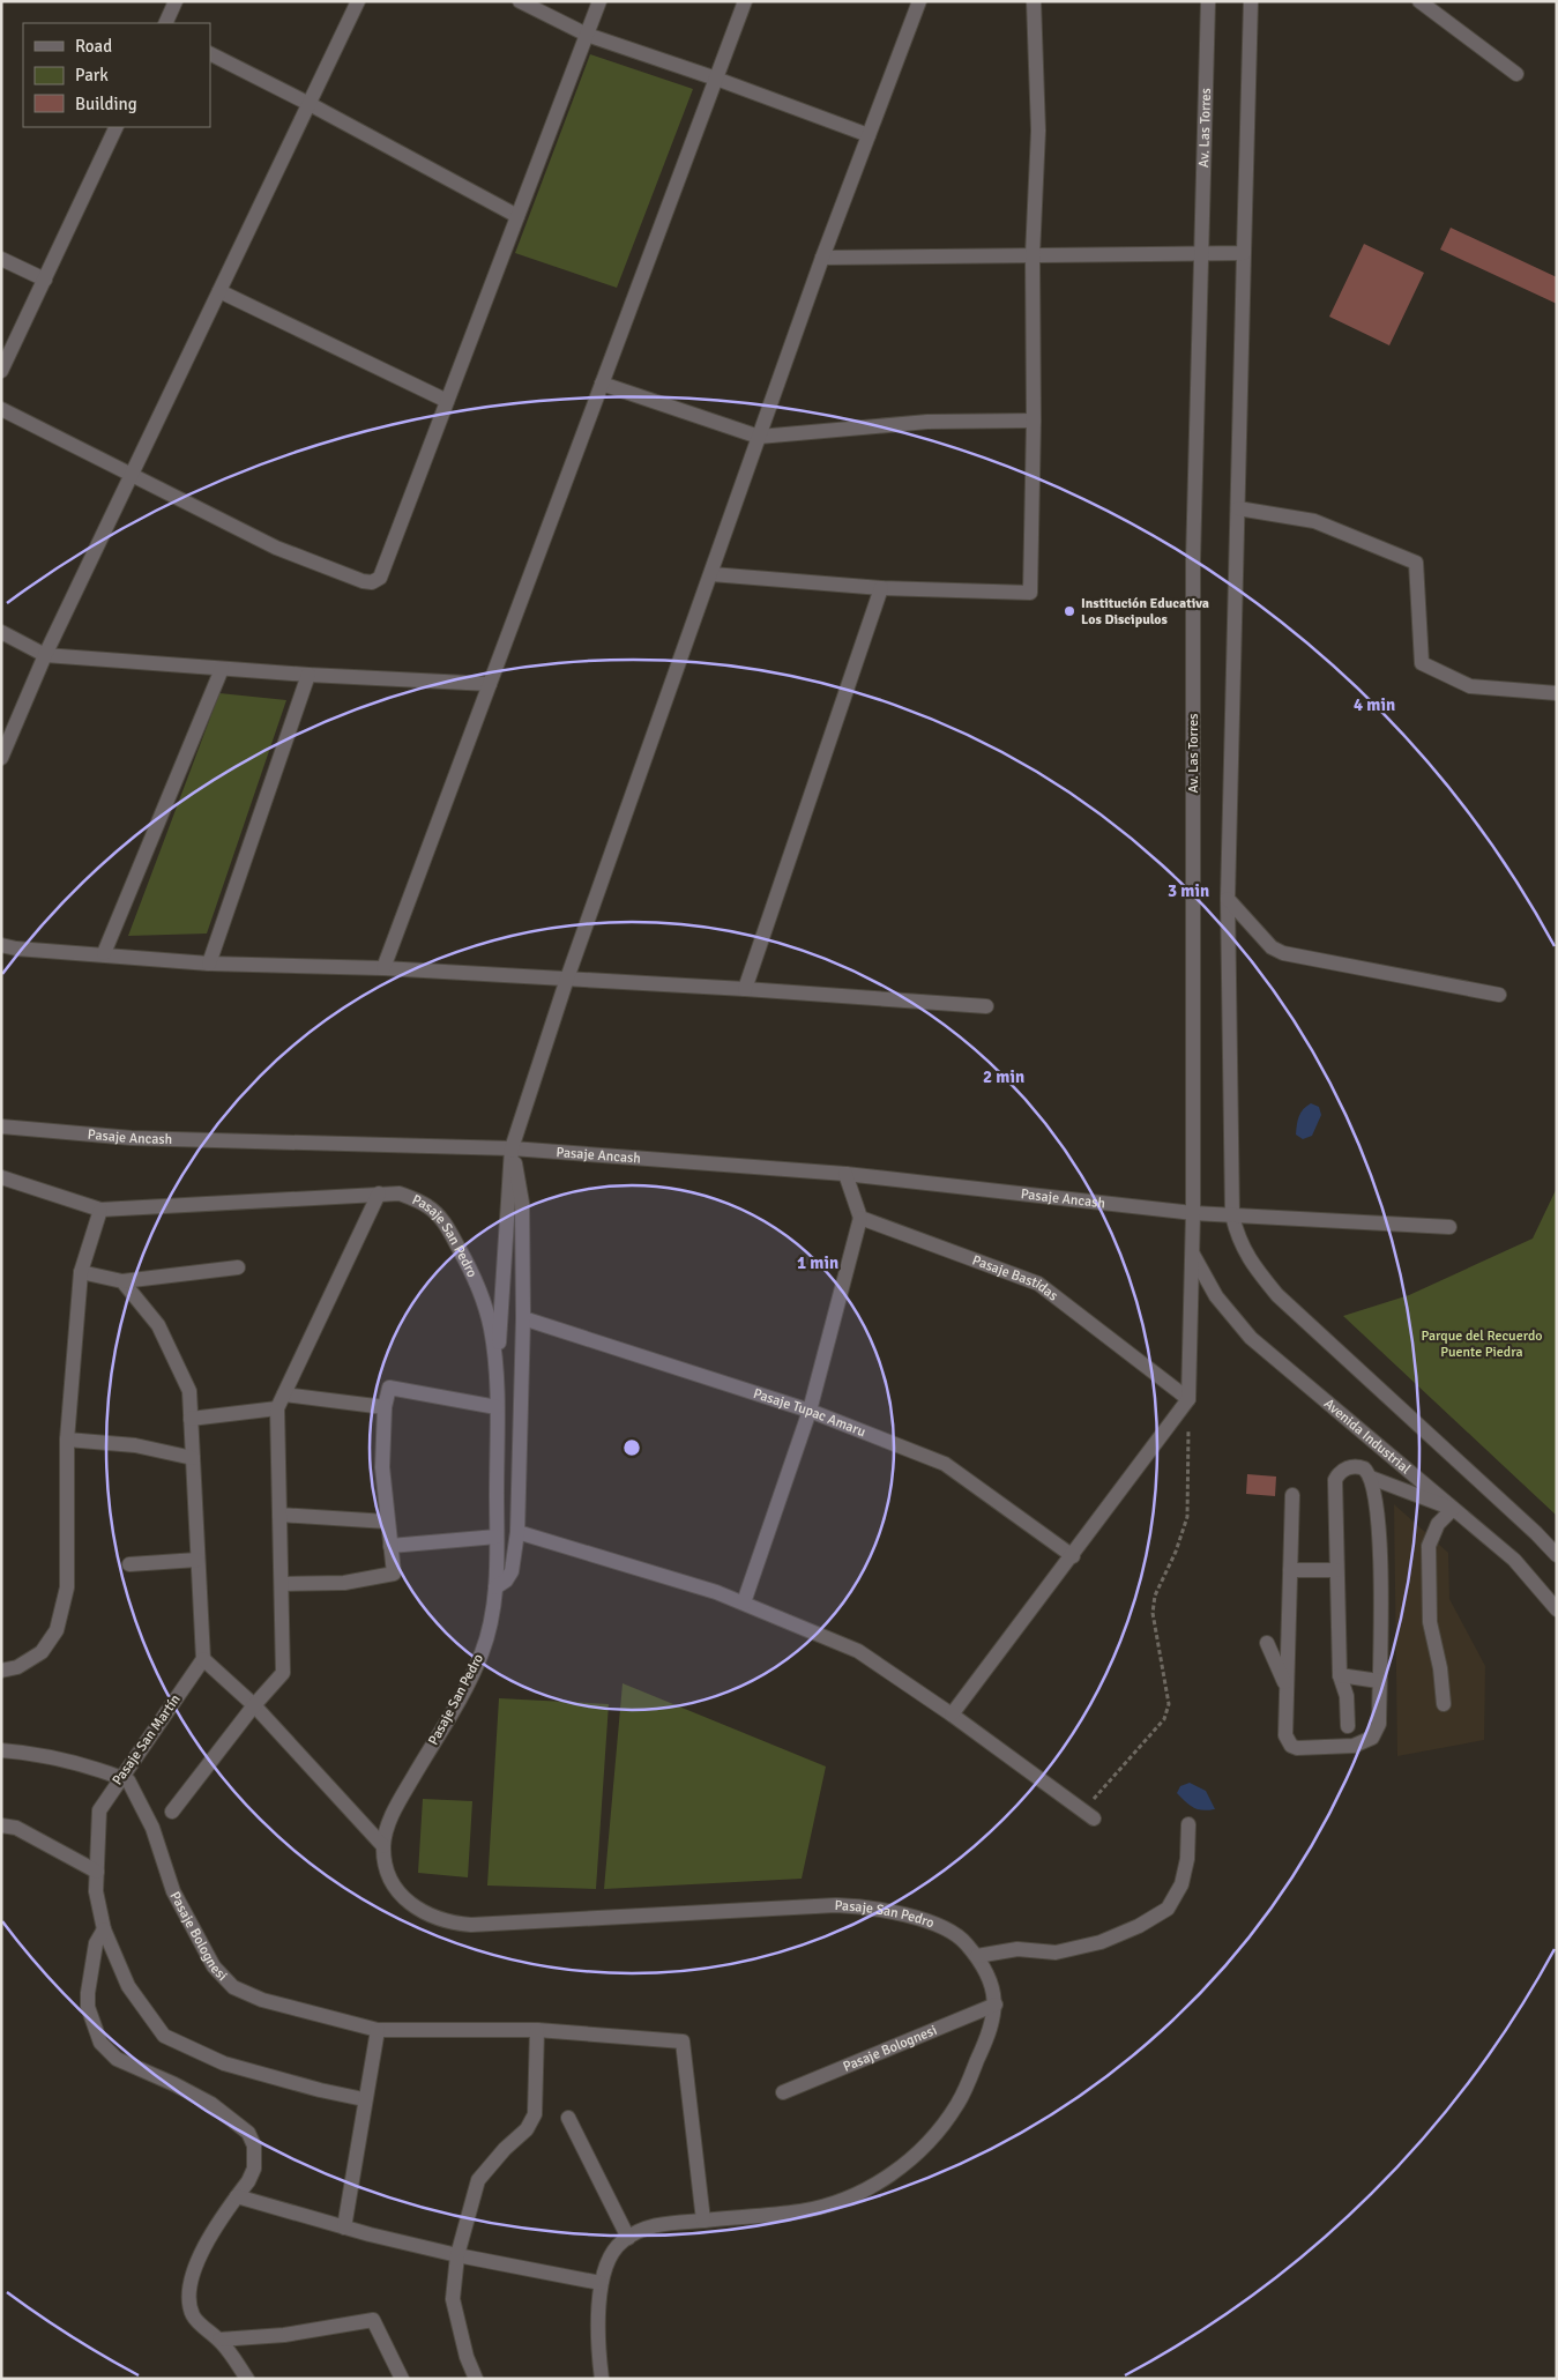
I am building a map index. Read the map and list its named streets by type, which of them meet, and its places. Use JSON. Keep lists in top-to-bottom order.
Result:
{
  "streets": {
    "street": [
      "Av. Las Torres",
      "Pasaje Ancash",
      "Pasaje San Pedro",
      "Pasaje Bastidas",
      "Pasaje Tupac Amaru",
      "Avenida Industrial",
      "Pasaje San Martín",
      "Pasaje Bolognesi"
    ]
  },
  "crossings": [
    ["Av. Las Torres", "Pasaje Ancash"],
    ["Av. Las Torres", "Pasaje Bastidas"],
    ["Av. Las Torres", "Avenida Industrial"],
    ["Pasaje San Martín", "Pasaje Bolognesi"]
  ],
  "parks": ["Parque del Recuerdo Puente Piedra"],
  "places": ["Institución Educativa Los Discipulos"],
  "legend": ["Road", "Park", "Building"],
  "rings": [
    "4 min",
    "3 min",
    "2 min",
    "1 min"
  ]
}
